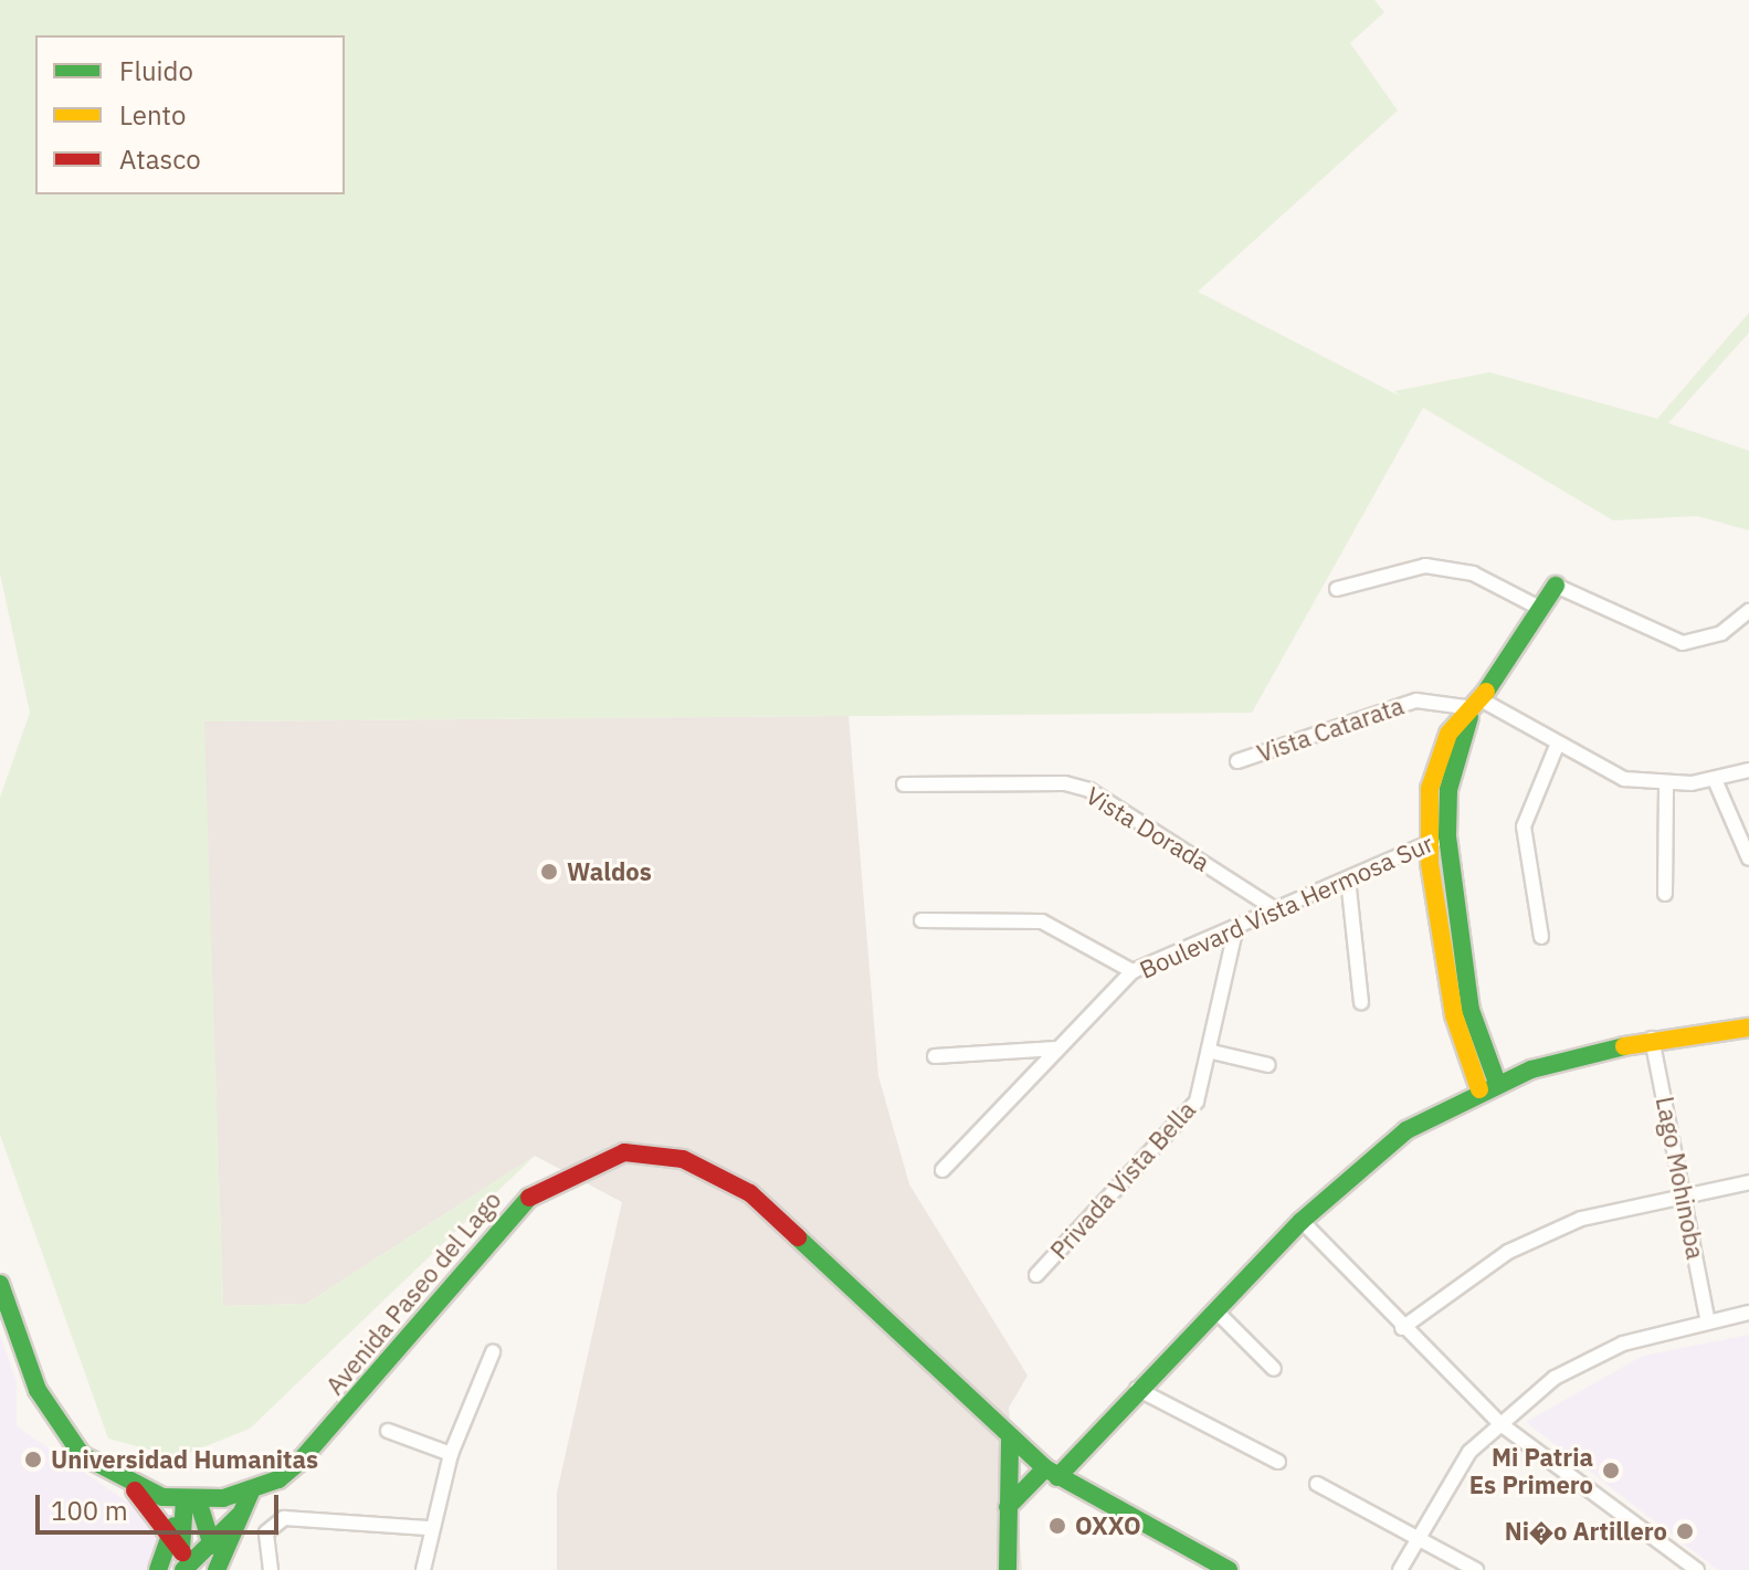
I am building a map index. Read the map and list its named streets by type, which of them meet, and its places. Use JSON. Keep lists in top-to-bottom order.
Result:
{
  "streets": {
    "street": [
      "Vista Catarata",
      "Vista Dorada",
      "Boulevard Vista Hermosa Sur",
      "Lago Mohinoba",
      "Privada Vista Bella",
      "Avenida Paseo del Lago"
    ]
  },
  "crossings": [
    ["Vista Dorada", "Boulevard Vista Hermosa Sur"],
    ["Boulevard Vista Hermosa Sur", "Privada Vista Bella"]
  ],
  "places": [
    "Waldos",
    "Universidad Humanitas",
    "Mi Patria Es Primero",
    "OXXO",
    "Ni�o Artillero"
  ],
  "legend": ["Fluido", "Lento", "Atasco"],
  "scale_bar": "100 m"
}
